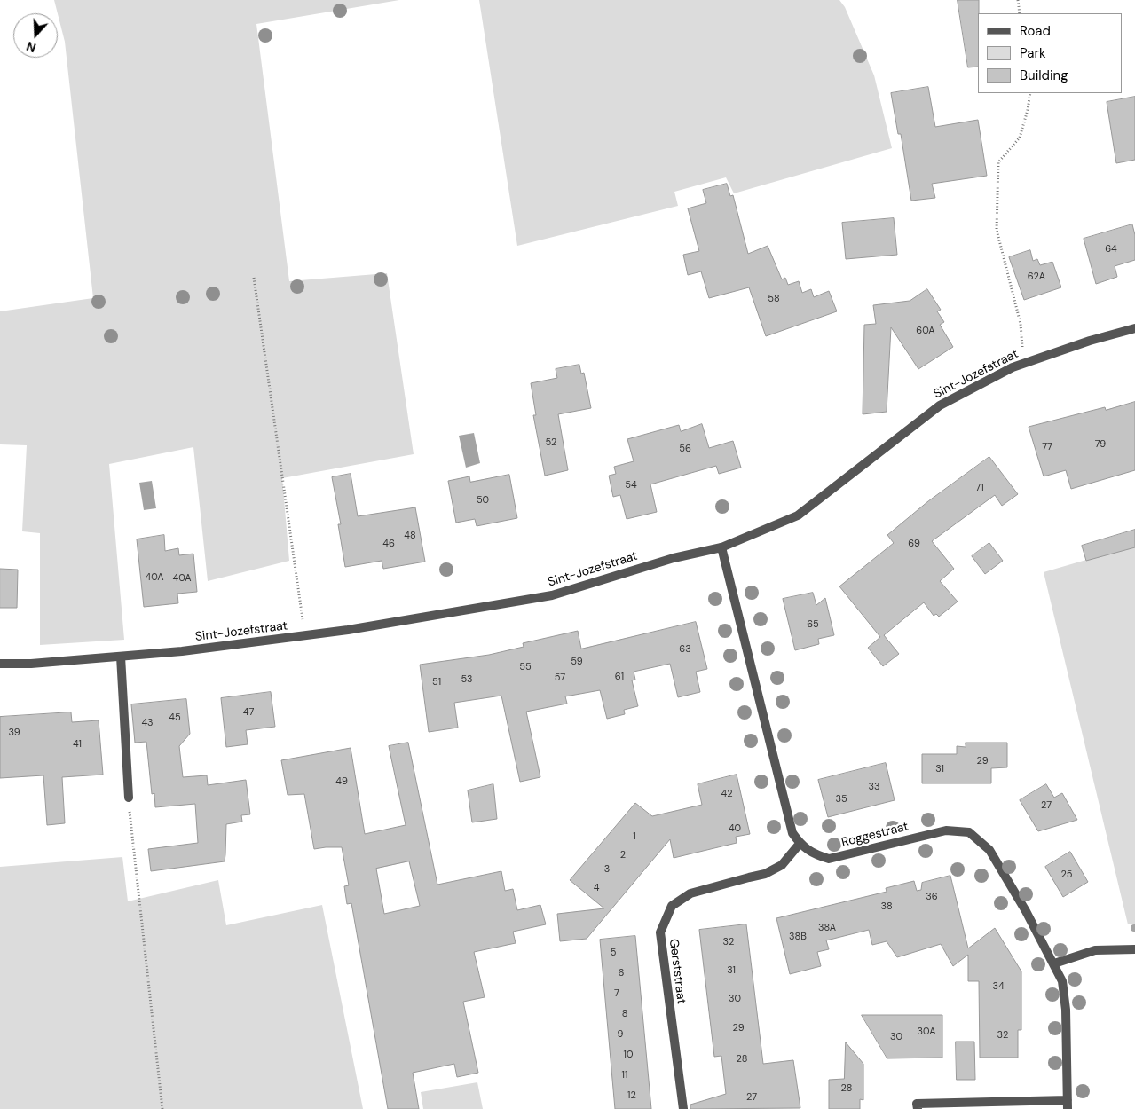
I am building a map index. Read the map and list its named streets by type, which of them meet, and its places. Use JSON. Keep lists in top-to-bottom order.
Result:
{
  "streets": {
    "street": ["Sint-Jozefstraat", "Roggestraat", "Gerststraat"]
  },
  "crossings": [
    ["Sint-Jozefstraat", "Roggestraat"],
    ["Roggestraat", "Gerststraat"]
  ],
  "house_numbers": [
    "64",
    "62A",
    "58",
    "60A",
    "52",
    "79",
    "77",
    "56",
    "54",
    "71",
    "50",
    "48",
    "46",
    "69",
    "40A",
    "40A",
    "65",
    "63",
    "59",
    "55",
    "61",
    "57",
    "53",
    "51",
    "47",
    "45",
    "43",
    "39",
    "41",
    "29",
    "31",
    "49",
    "33",
    "42",
    "35",
    "27",
    "40",
    "1",
    "2",
    "3",
    "25",
    "4",
    "36",
    "38",
    "38A",
    "38B",
    "32",
    "5",
    "31",
    "6",
    "34",
    "7",
    "30",
    "8",
    "29",
    "30A",
    "9",
    "32",
    "30",
    "10",
    "28",
    "11",
    "28",
    "12",
    "27"
  ],
  "legend": ["Road", "Park", "Building"],
  "north": "bottom"
}
